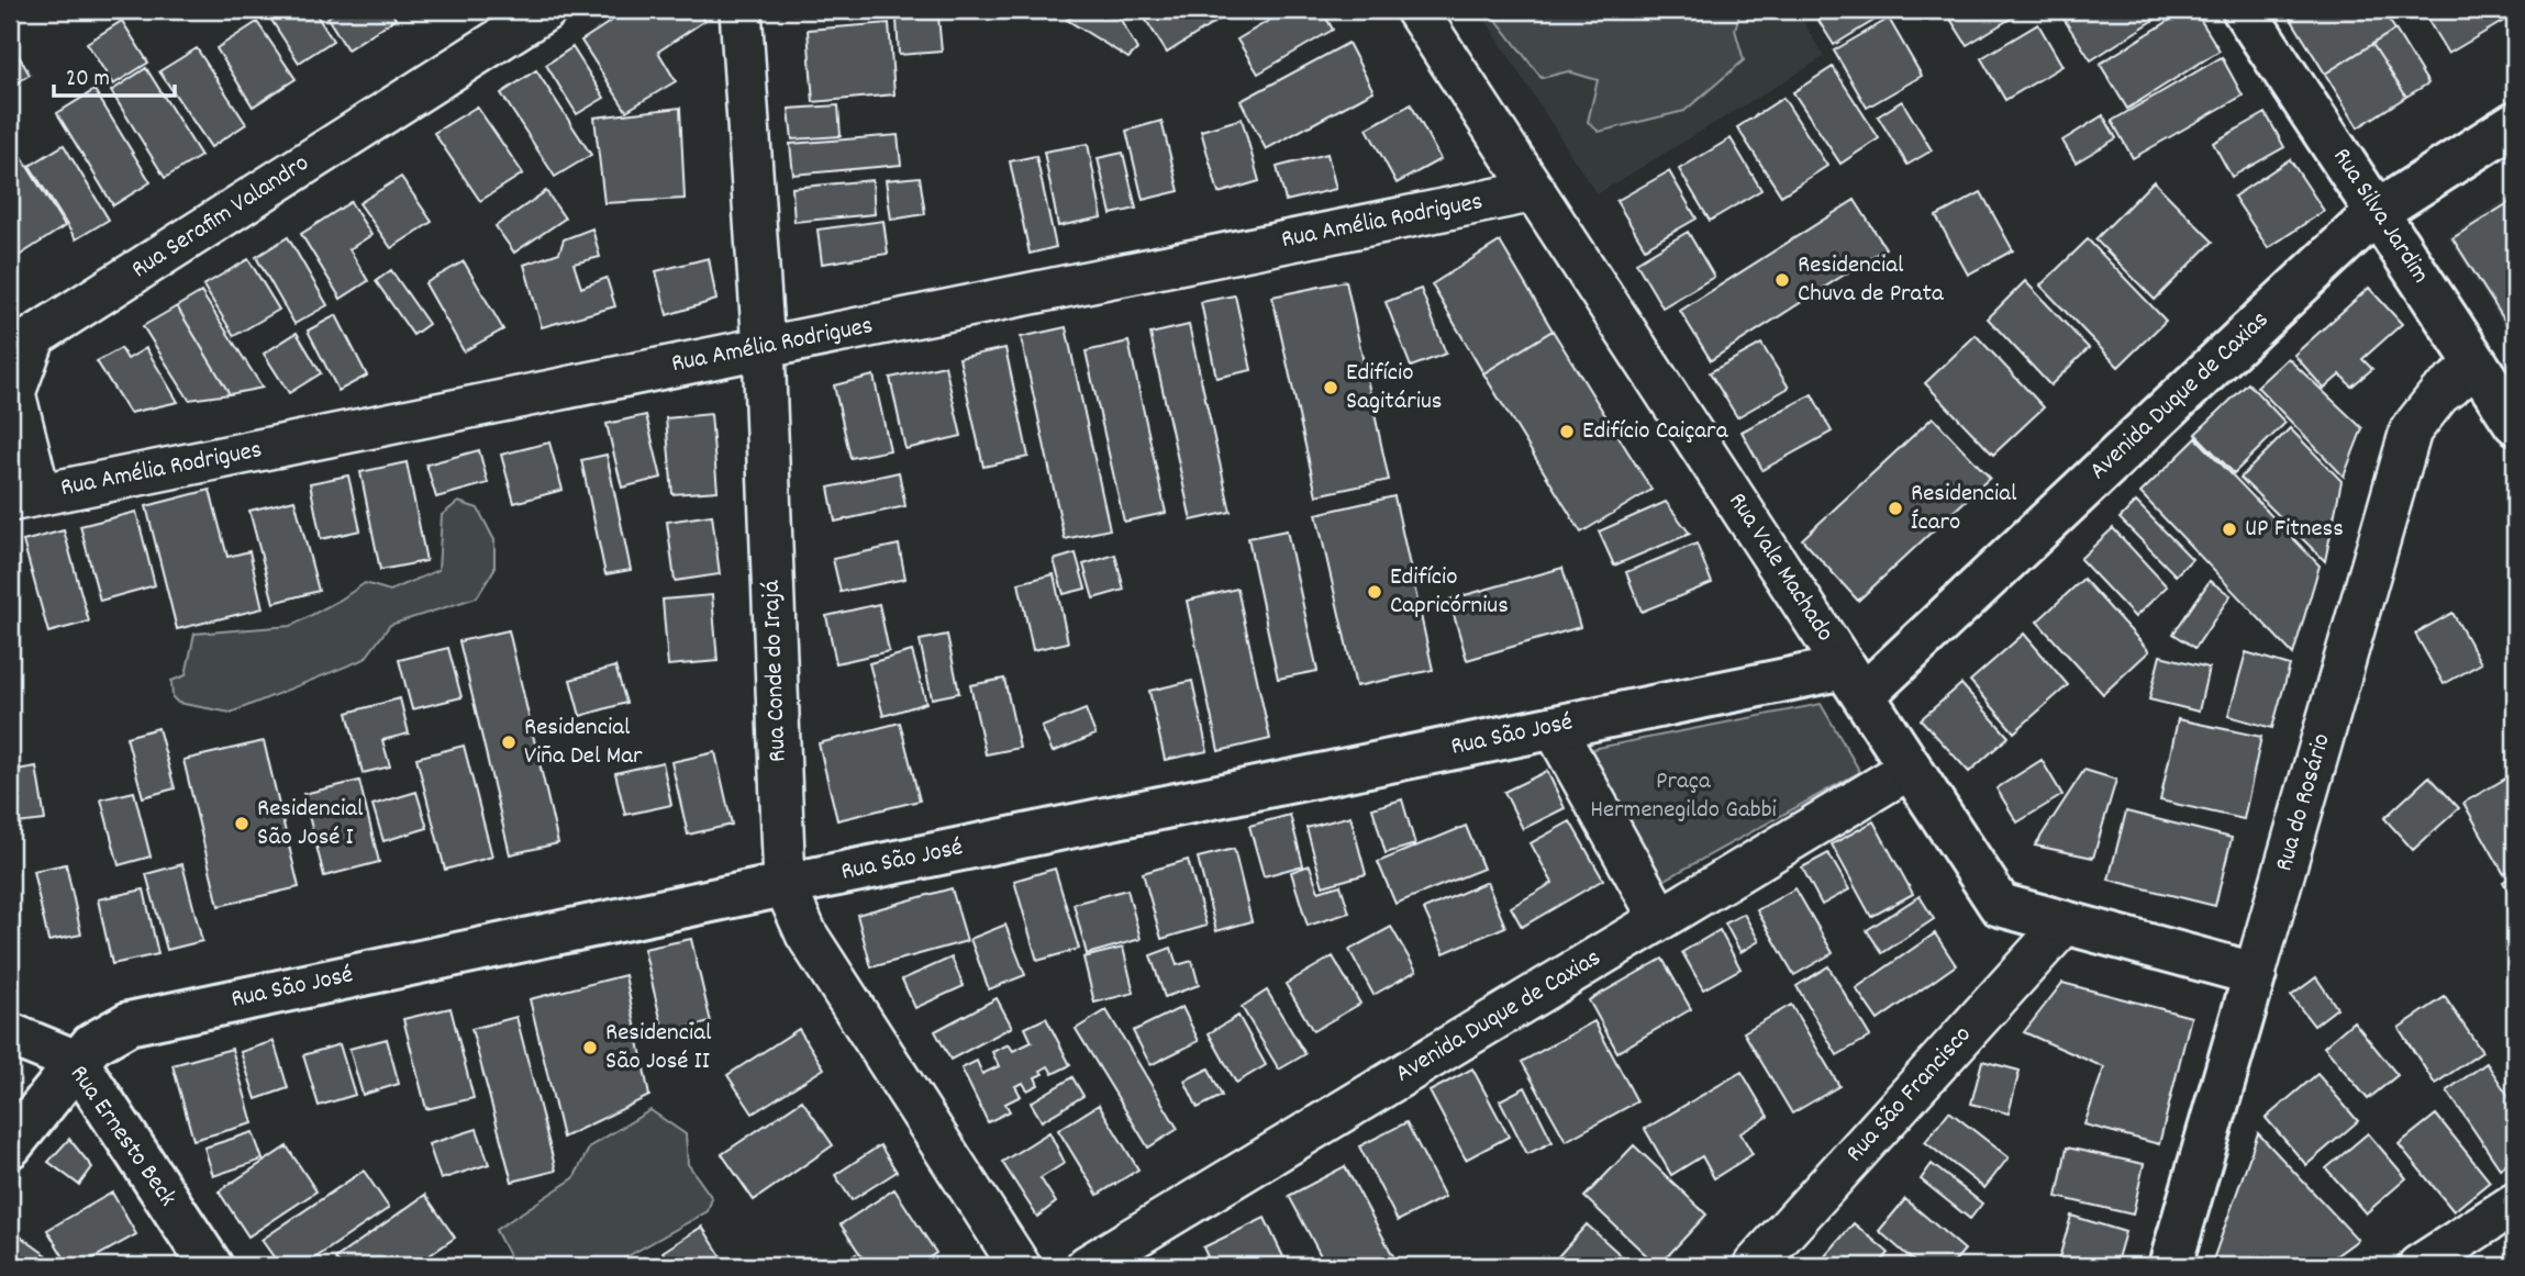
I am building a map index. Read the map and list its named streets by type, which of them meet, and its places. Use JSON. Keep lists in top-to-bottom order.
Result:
{
  "streets": {
    "street": [
      "Rua Silva Jardim",
      "Rua Serafim Valandro",
      "Rua Amélia Rodrigues",
      "Avenida Duque de Caxias",
      "Rua Vale Machado",
      "Rua Conde do Irajá",
      "Rua São José",
      "Rua do Rosário",
      "Rua São Francisco",
      "Rua Ernesto Beck"
    ]
  },
  "crossings": [
    ["Rua Silva Jardim", "Avenida Duque de Caxias"],
    ["Rua Silva Jardim", "Rua do Rosário"],
    ["Rua Serafim Valandro", "Rua Amélia Rodrigues"],
    ["Rua Amélia Rodrigues", "Rua Vale Machado"],
    ["Rua Amélia Rodrigues", "Rua Conde do Irajá"],
    ["Avenida Duque de Caxias", "Rua Vale Machado"],
    ["Avenida Duque de Caxias", "Rua São José"],
    ["Rua Vale Machado", "Rua São José"],
    ["Rua Vale Machado", "Rua do Rosário"],
    ["Rua Vale Machado", "Rua São Francisco"],
    ["Rua Conde do Irajá", "Rua São José"],
    ["Rua São José", "Rua Ernesto Beck"]
  ],
  "parks": ["Praça Hermenegildo Gabbi"],
  "places": [
    "Residencial Chuva de Prata",
    "Edifício Sagitárius",
    "Edifício Caiçara",
    "Residencial Ícaro",
    "UP Fitness",
    "Edifício Capricórnius",
    "Residencial Viña Del Mar",
    "Residencial São José I",
    "Residencial São José II"
  ],
  "scale_bar": "20 m"
}
